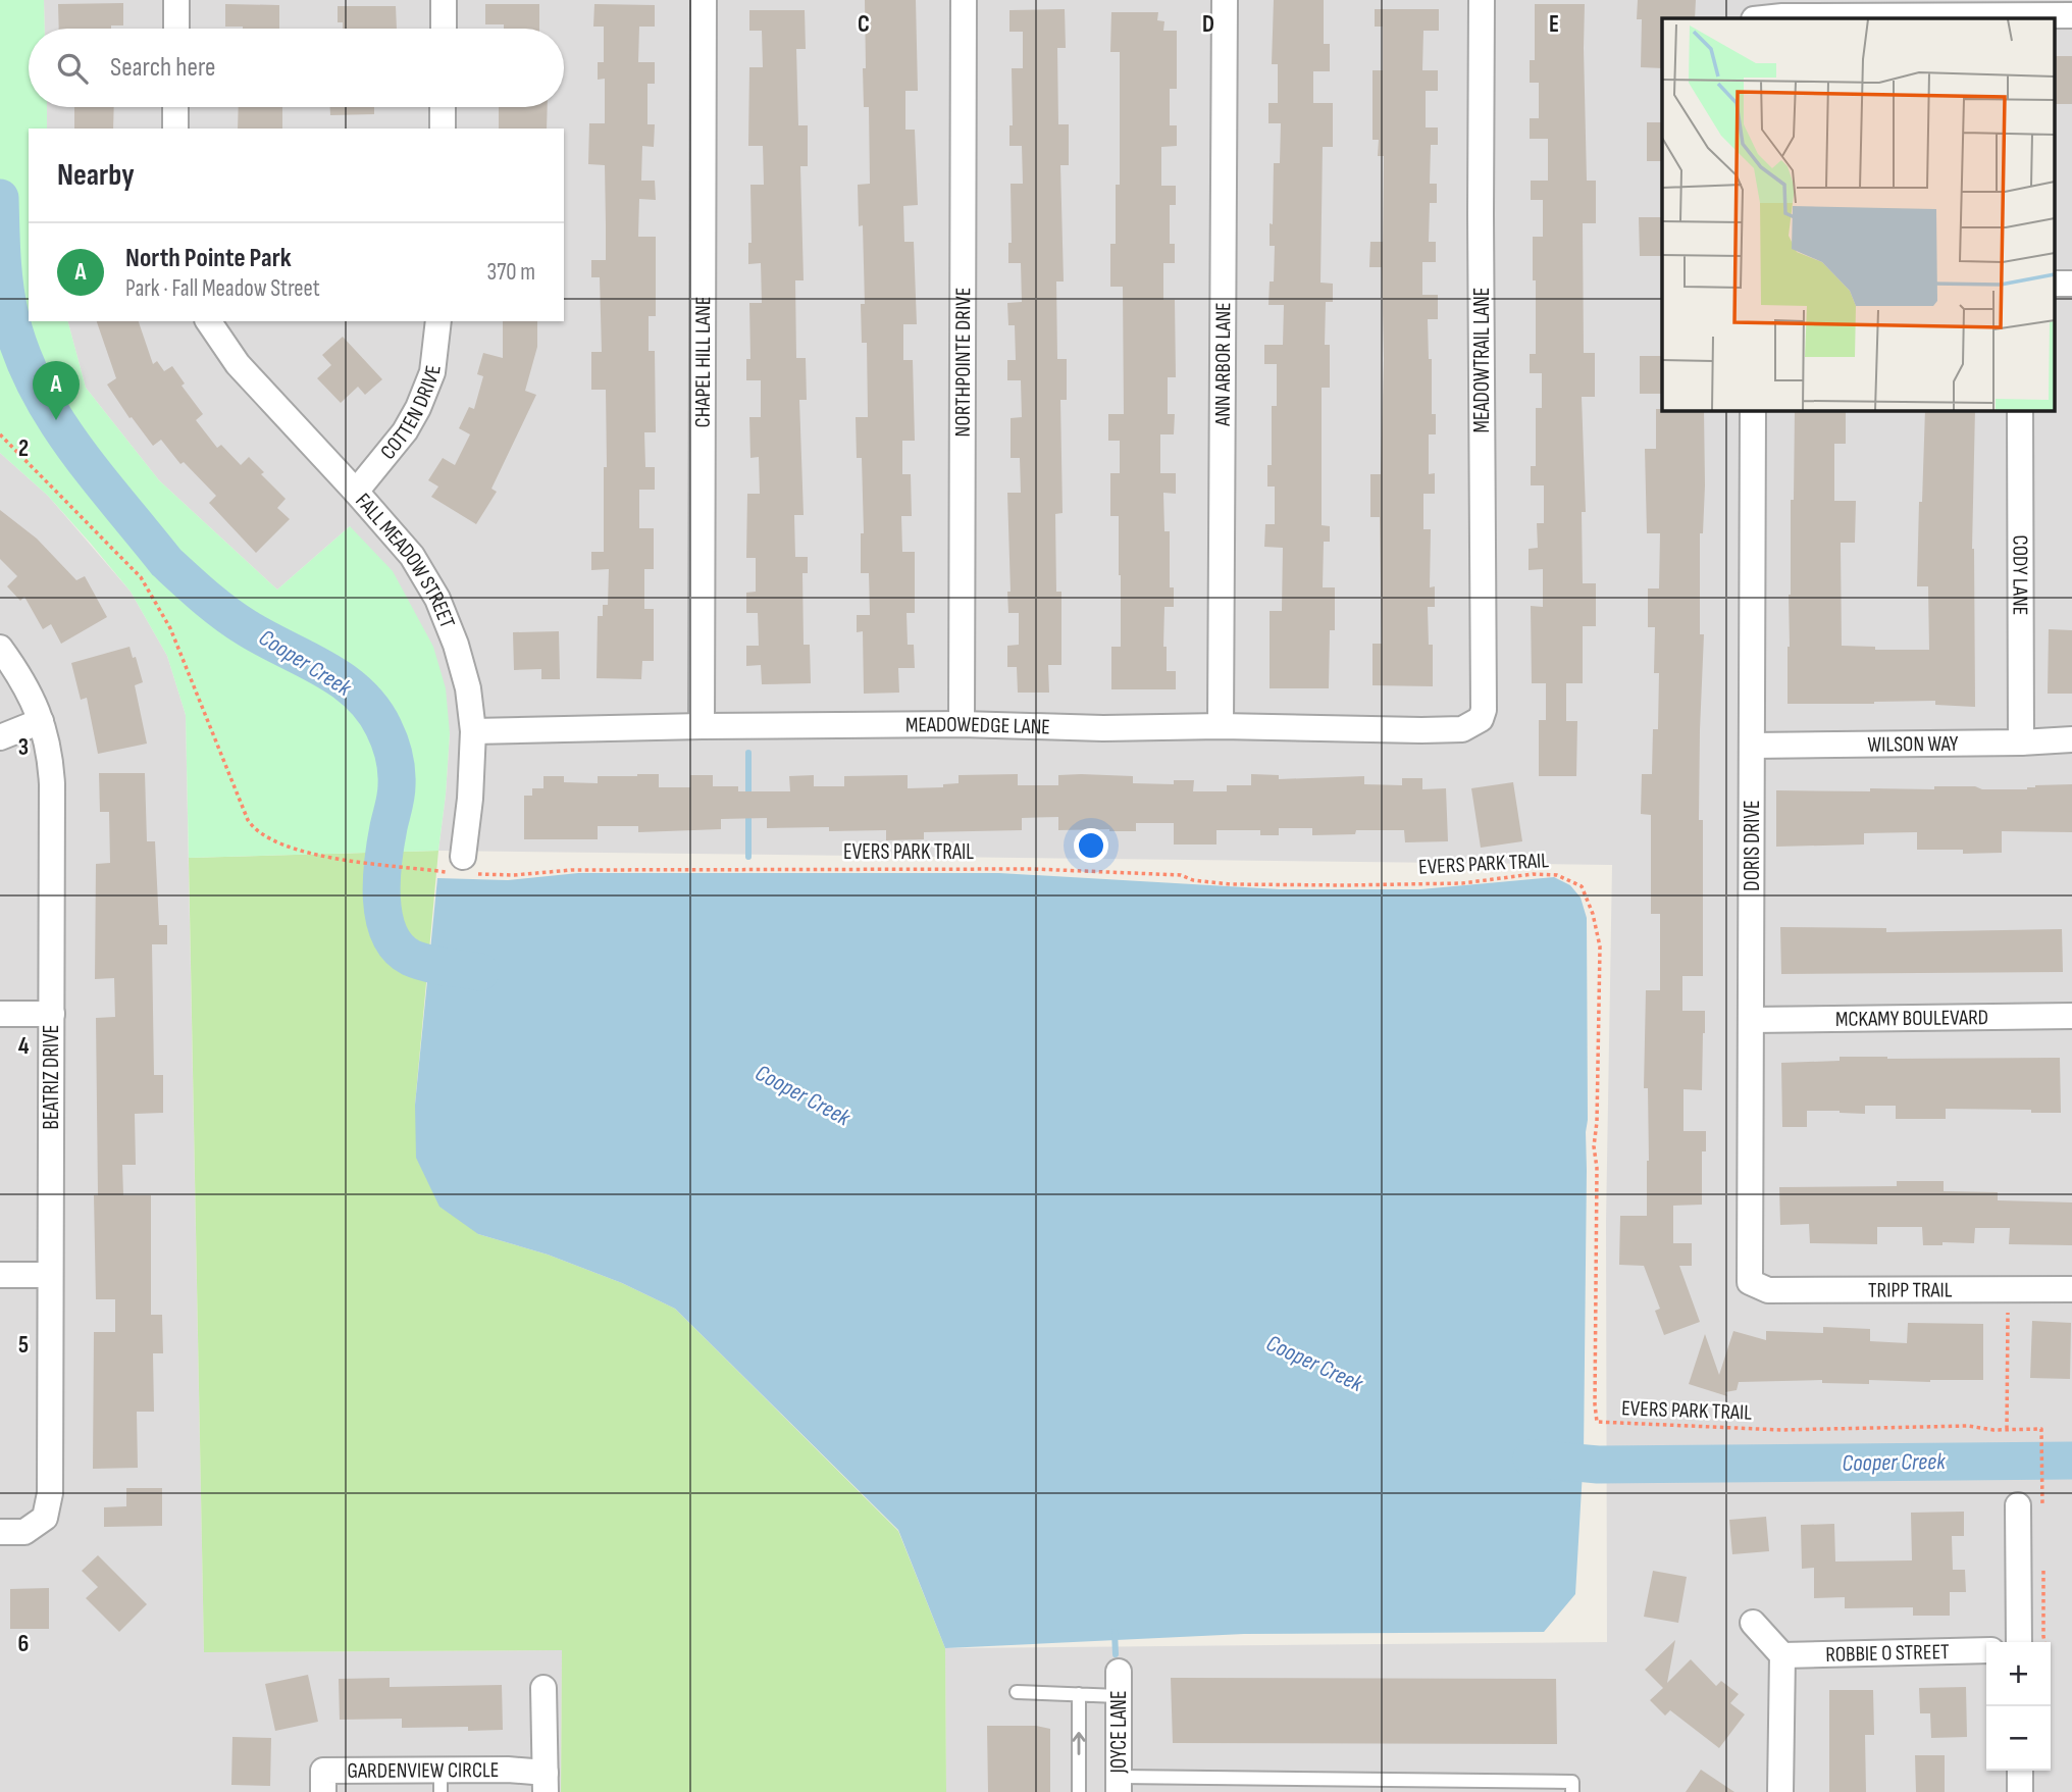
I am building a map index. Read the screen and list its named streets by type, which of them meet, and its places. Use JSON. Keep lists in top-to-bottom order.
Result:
{
  "streets": {
    "street": [
      "MEADOWTRAIL LANE",
      "NORTHPOINTE DRIVE",
      "CHAPEL HILL LANE",
      "ANN ARBOR LANE",
      "COTTEN DRIVE",
      "FALL MEADOW STREET",
      "CODY LANE",
      "MEADOWEDGE LANE",
      "WILSON WAY",
      "DORIS DRIVE",
      "MCKAMY BOULEVARD",
      "BEATRIZ DRIVE",
      "TRIPP TRAIL",
      "ROBBIE O STREET",
      "JOYCE LANE",
      "GARDENVIEW CIRCLE"
    ],
    "path": ["EVERS PARK TRAIL"]
  },
  "crossings": [
    ["MEADOWTRAIL LANE", "MEADOWEDGE LANE"],
    ["NORTHPOINTE DRIVE", "MEADOWEDGE LANE"],
    ["CHAPEL HILL LANE", "MEADOWEDGE LANE"],
    ["ANN ARBOR LANE", "MEADOWEDGE LANE"],
    ["COTTEN DRIVE", "FALL MEADOW STREET"],
    ["FALL MEADOW STREET", "MEADOWEDGE LANE"],
    ["FALL MEADOW STREET", "EVERS PARK TRAIL"],
    ["CODY LANE", "WILSON WAY"],
    ["WILSON WAY", "DORIS DRIVE"],
    ["DORIS DRIVE", "MCKAMY BOULEVARD"],
    ["DORIS DRIVE", "TRIPP TRAIL"]
  ],
  "water": ["Cooper Creek"],
  "page": {
    "search": "Search here",
    "heading": "Nearby",
    "list": [
      {
        "mark": "A",
        "name": "North Pointe Park",
        "note": "Park · Fall Meadow Street",
        "value": "370 m"
      }
    ],
    "pins": "A",
    "map_buttons": ["+", "−"]
  },
  "grid": {
    "columns": ["C", "D", "E"],
    "rows": [
      "2",
      "3",
      "4",
      "5",
      "6"
    ]
  }
}
